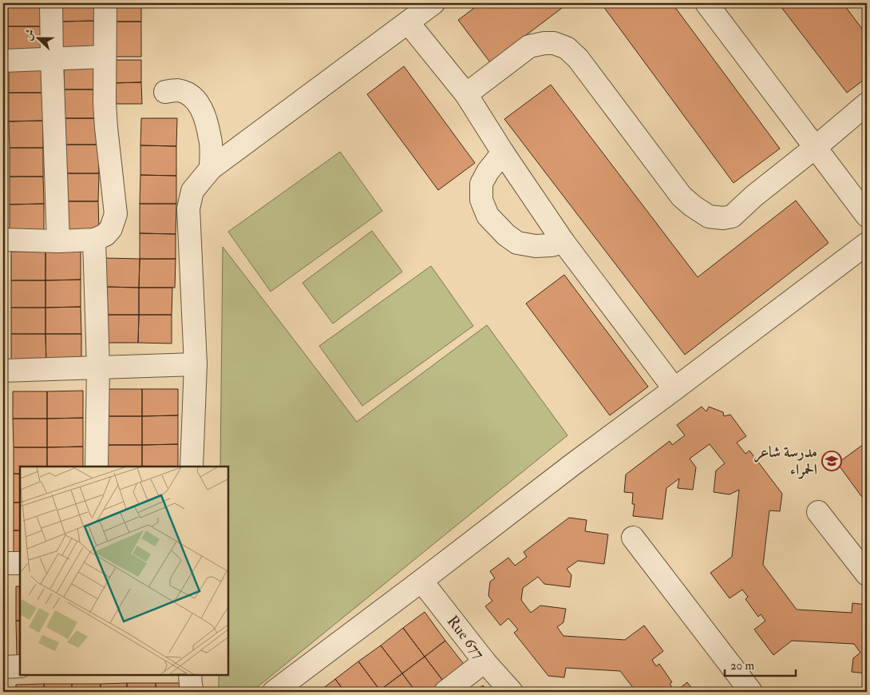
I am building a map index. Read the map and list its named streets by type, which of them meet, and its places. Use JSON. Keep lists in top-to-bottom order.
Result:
{
  "streets": {
    "street": ["Rue 677"]
  },
  "places": {
    "school or university": ["مدرسة شاعر الحمراء"]
  },
  "scale_bar": "20 m",
  "north": "left"
}
